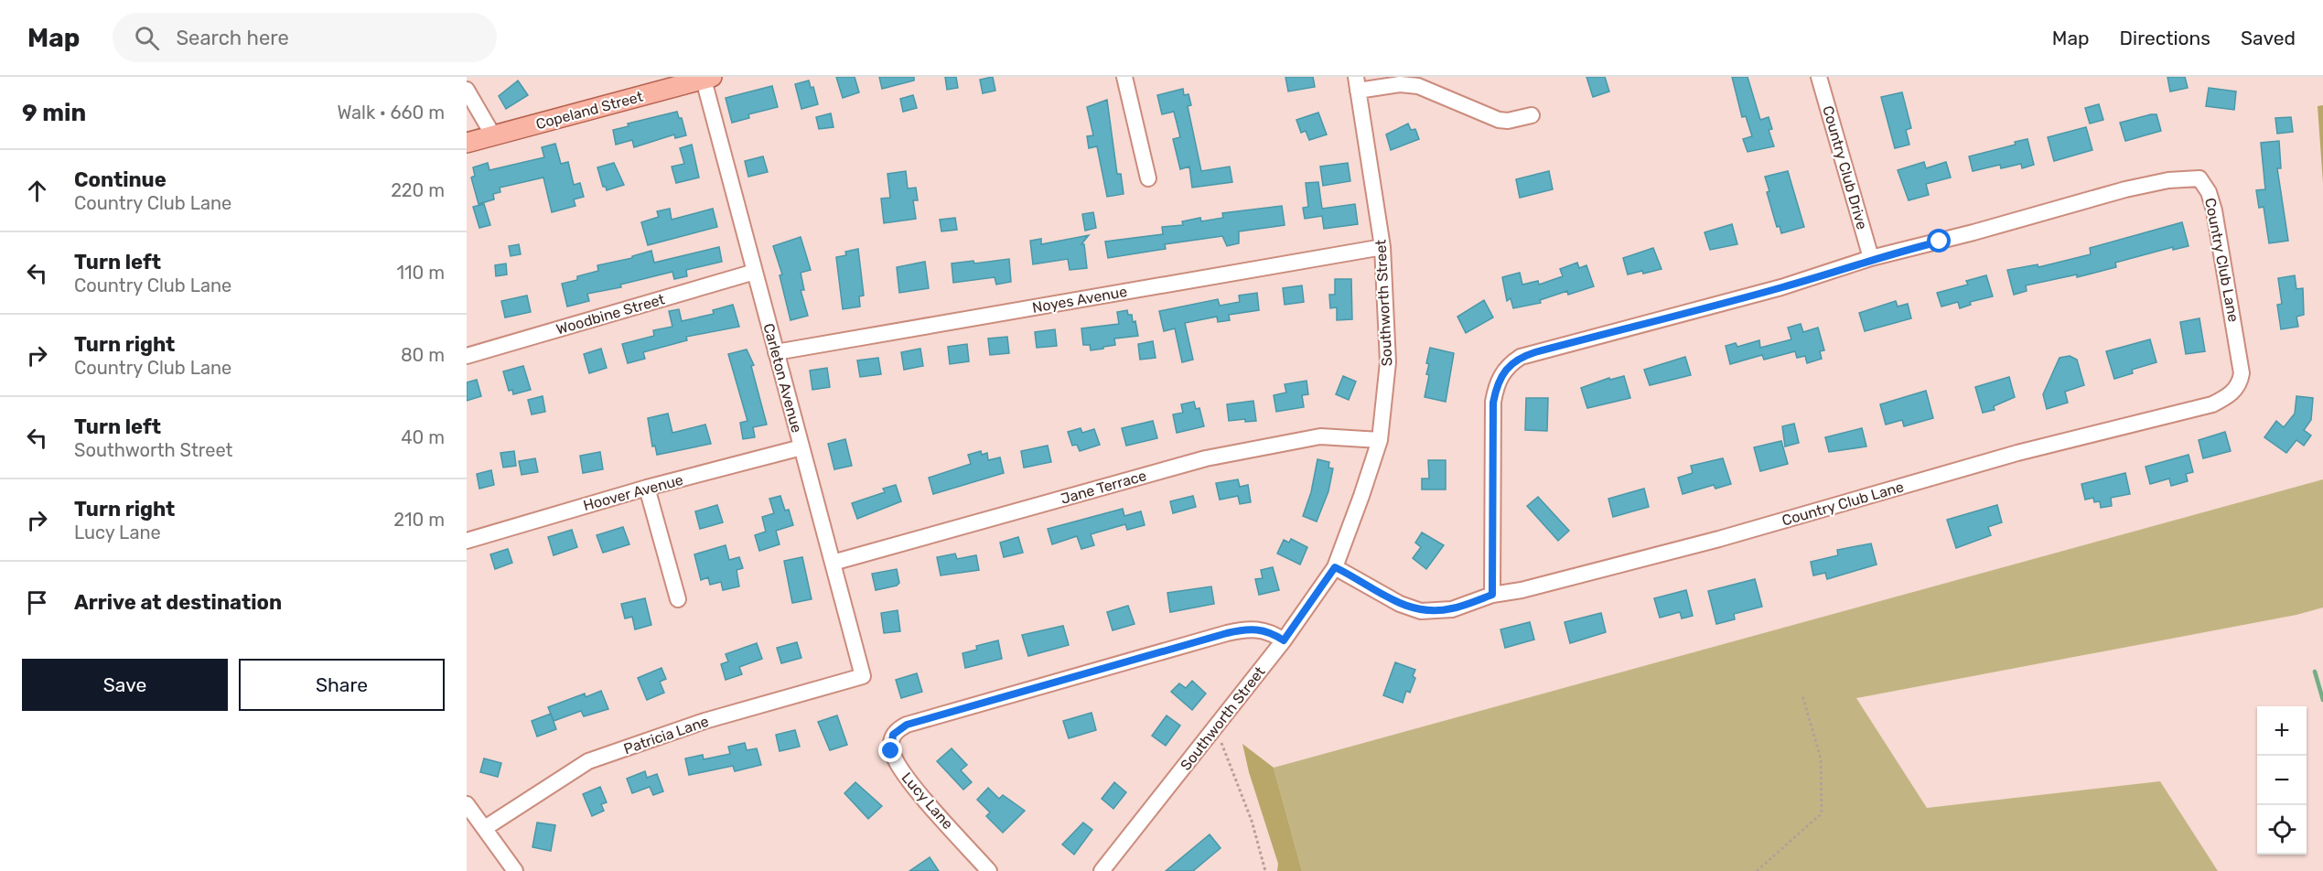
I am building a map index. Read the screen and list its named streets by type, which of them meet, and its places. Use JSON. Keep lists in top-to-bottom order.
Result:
{
  "streets": {
    "main road": ["Copeland Street"],
    "street": [
      "Country Club Drive",
      "Country Club Lane",
      "Noyes Avenue",
      "Southworth Street",
      "Woodbine Street",
      "Carleton Avenue",
      "Jane Terrace",
      "Hoover Avenue",
      "Patricia Lane",
      "Lucy Lane"
    ]
  },
  "crossings": [
    ["Copeland Street", "Carleton Avenue"],
    ["Country Club Drive", "Country Club Lane"],
    ["Country Club Lane", "Southworth Street"],
    ["Noyes Avenue", "Southworth Street"],
    ["Noyes Avenue", "Carleton Avenue"],
    ["Southworth Street", "Jane Terrace"],
    ["Southworth Street", "Lucy Lane"],
    ["Woodbine Street", "Carleton Avenue"],
    ["Carleton Avenue", "Jane Terrace"],
    ["Carleton Avenue", "Hoover Avenue"],
    ["Carleton Avenue", "Patricia Lane"]
  ],
  "page": {
    "header": "Map",
    "search": "Search here",
    "nav": ["Map", "Directions", "Saved"],
    "heading": ["9 min", "Walk · 660 m"],
    "list": [
      ["Continue", "Country Club Lane", "220 m"],
      ["Turn left", "Country Club Lane", "110 m"],
      ["Turn right", "Country Club Lane", "80 m"],
      ["Turn left", "Southworth Street", "40 m"],
      ["Turn right", "Lucy Lane", "210 m"],
      "Arrive at destination"
    ],
    "buttons": ["Save", "Share"],
    "map_buttons": ["+", "−"]
  }
}
